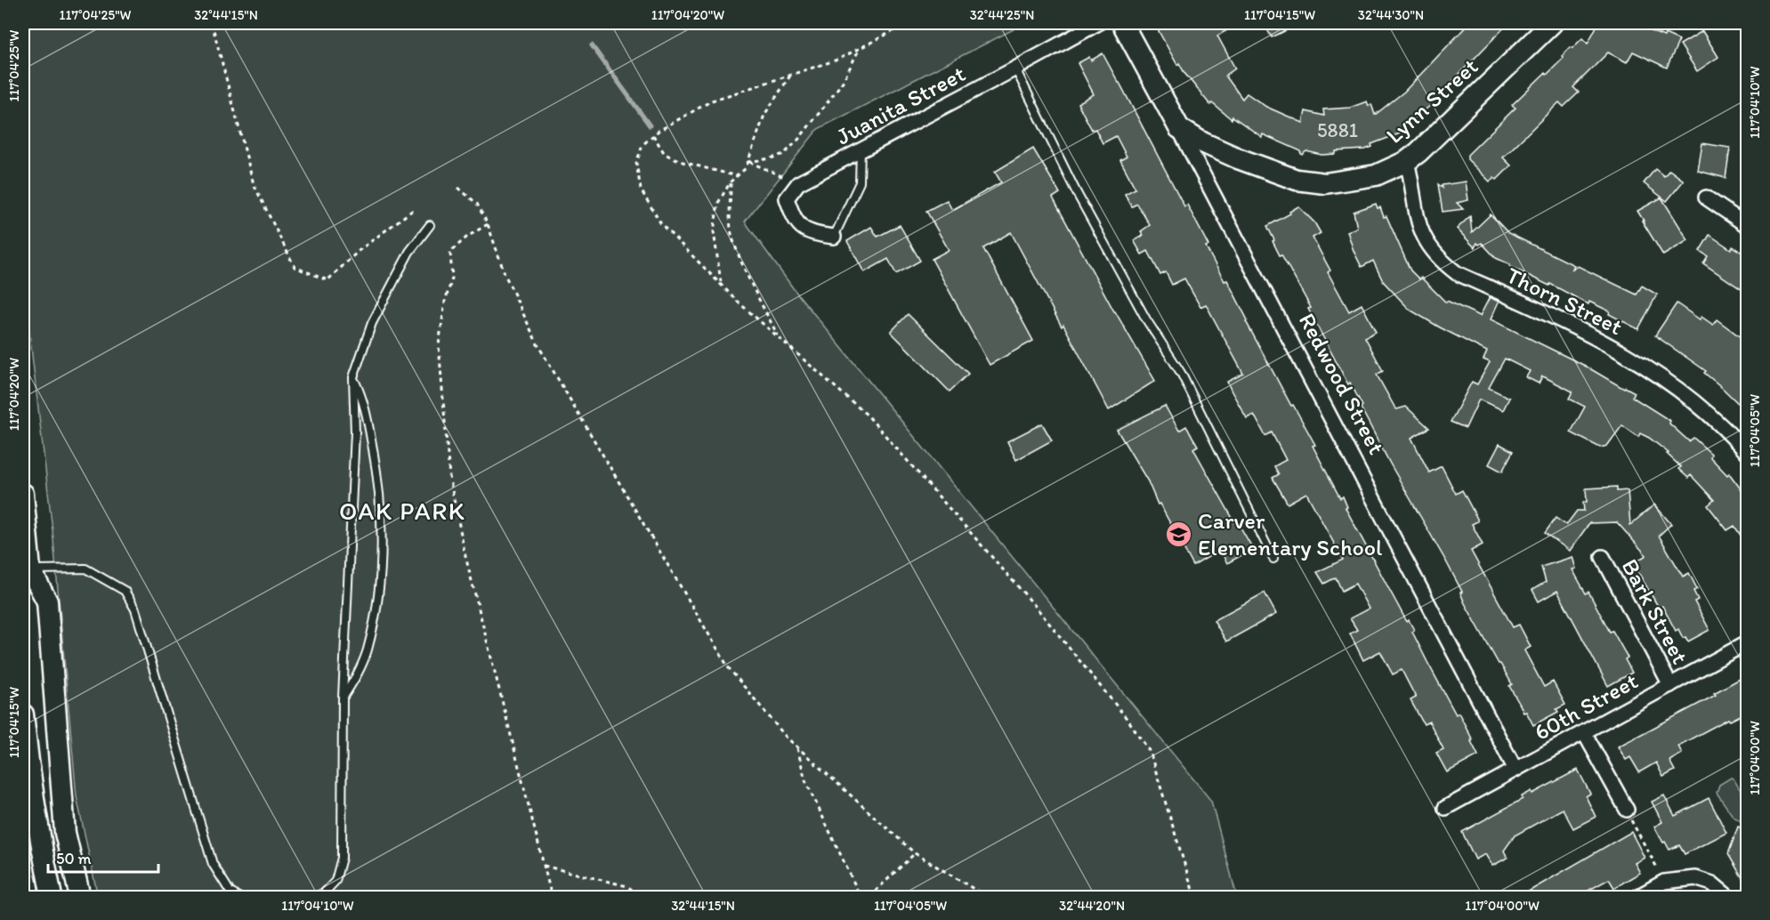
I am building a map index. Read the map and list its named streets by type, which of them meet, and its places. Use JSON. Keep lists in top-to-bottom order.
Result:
{
  "streets": {
    "main road": ["Lynn Street", "Redwood Street"],
    "street": [
      "Juanita Street",
      "Thorn Street",
      "Bark Street",
      "60th Street"
    ]
  },
  "crossings": [
    ["Lynn Street", "Thorn Street"],
    ["Lynn Street", "Redwood Street"],
    ["Redwood Street", "60th Street"],
    ["Bark Street", "60th Street"]
  ],
  "districts": ["OAK PARK"],
  "places": {
    "school or university": ["Carver Elementary School"]
  },
  "house_numbers": ["5881"],
  "scale_bar": "50 m",
  "coordinates": [
    "117°04'25\"W",
    "32°44'15\"N",
    "117°04'20\"W",
    "32°44'25\"N",
    "117°04'15\"W",
    "32°44'30\"N",
    "117°04'10\"W",
    "117°04'05\"W",
    "117°04'00\"W",
    "32°44'20\"N"
  ]
}
